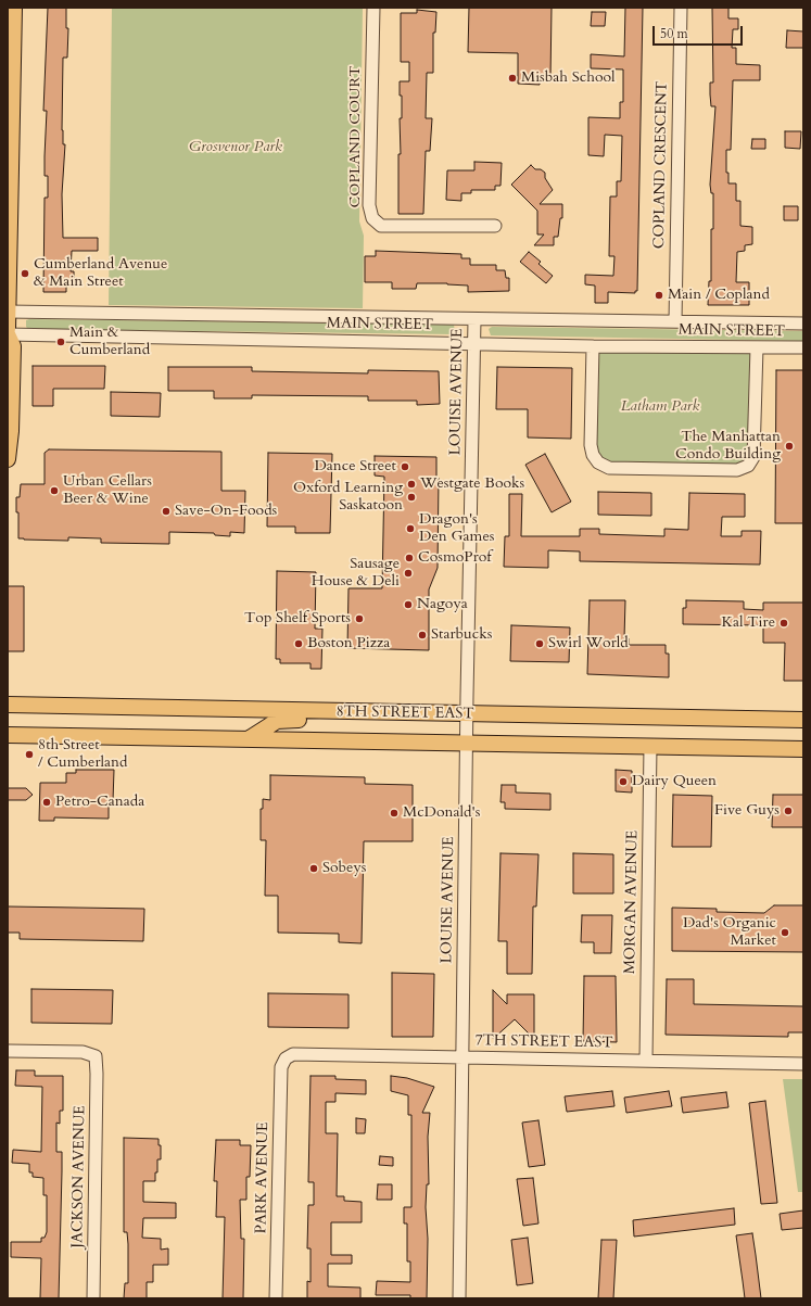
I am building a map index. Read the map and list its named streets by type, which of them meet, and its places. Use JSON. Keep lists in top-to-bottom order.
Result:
{
  "streets": {
    "main road": ["8TH STREET EAST"],
    "street": [
      "COPLAND COURT",
      "COPLAND CRESCENT",
      "MAIN STREET",
      "LOUISE AVENUE",
      "MORGAN AVENUE",
      "7TH STREET EAST",
      "JACKSON AVENUE",
      "PARK AVENUE"
    ]
  },
  "crossings": [
    ["COPLAND CRESCENT", "MAIN STREET"],
    ["MAIN STREET", "LOUISE AVENUE"],
    ["LOUISE AVENUE", "8TH STREET EAST"],
    ["LOUISE AVENUE", "7TH STREET EAST"],
    ["8TH STREET EAST", "MORGAN AVENUE"],
    ["MORGAN AVENUE", "7TH STREET EAST"],
    ["7TH STREET EAST", "PARK AVENUE"]
  ],
  "parks": ["Grosvenor Park", "Latham Park"],
  "places": [
    "Misbah School",
    "Cumberland Avenue & Main Street",
    "Main / Copland",
    "Main & Cumberland",
    "The Manhattan Condo Building",
    "Dance Street",
    "Westgate Books",
    "Urban Cellars Beer & Wine",
    "Oxford Learning Saskatoon",
    "Save-On-Foods",
    "Dragon's Den Games",
    "CosmoProf",
    "Sausage House & Deli",
    "Nagoya",
    "Top Shelf Sports",
    "Kal Tire",
    "Starbucks",
    "Boston Pizza",
    "Swirl World",
    "8th Street / Cumberland",
    "Dairy Queen",
    "Petro-Canada",
    "Five Guys",
    "McDonald's",
    "Sobeys",
    "Dad's Organic Market"
  ],
  "scale_bar": "50 m"
}
